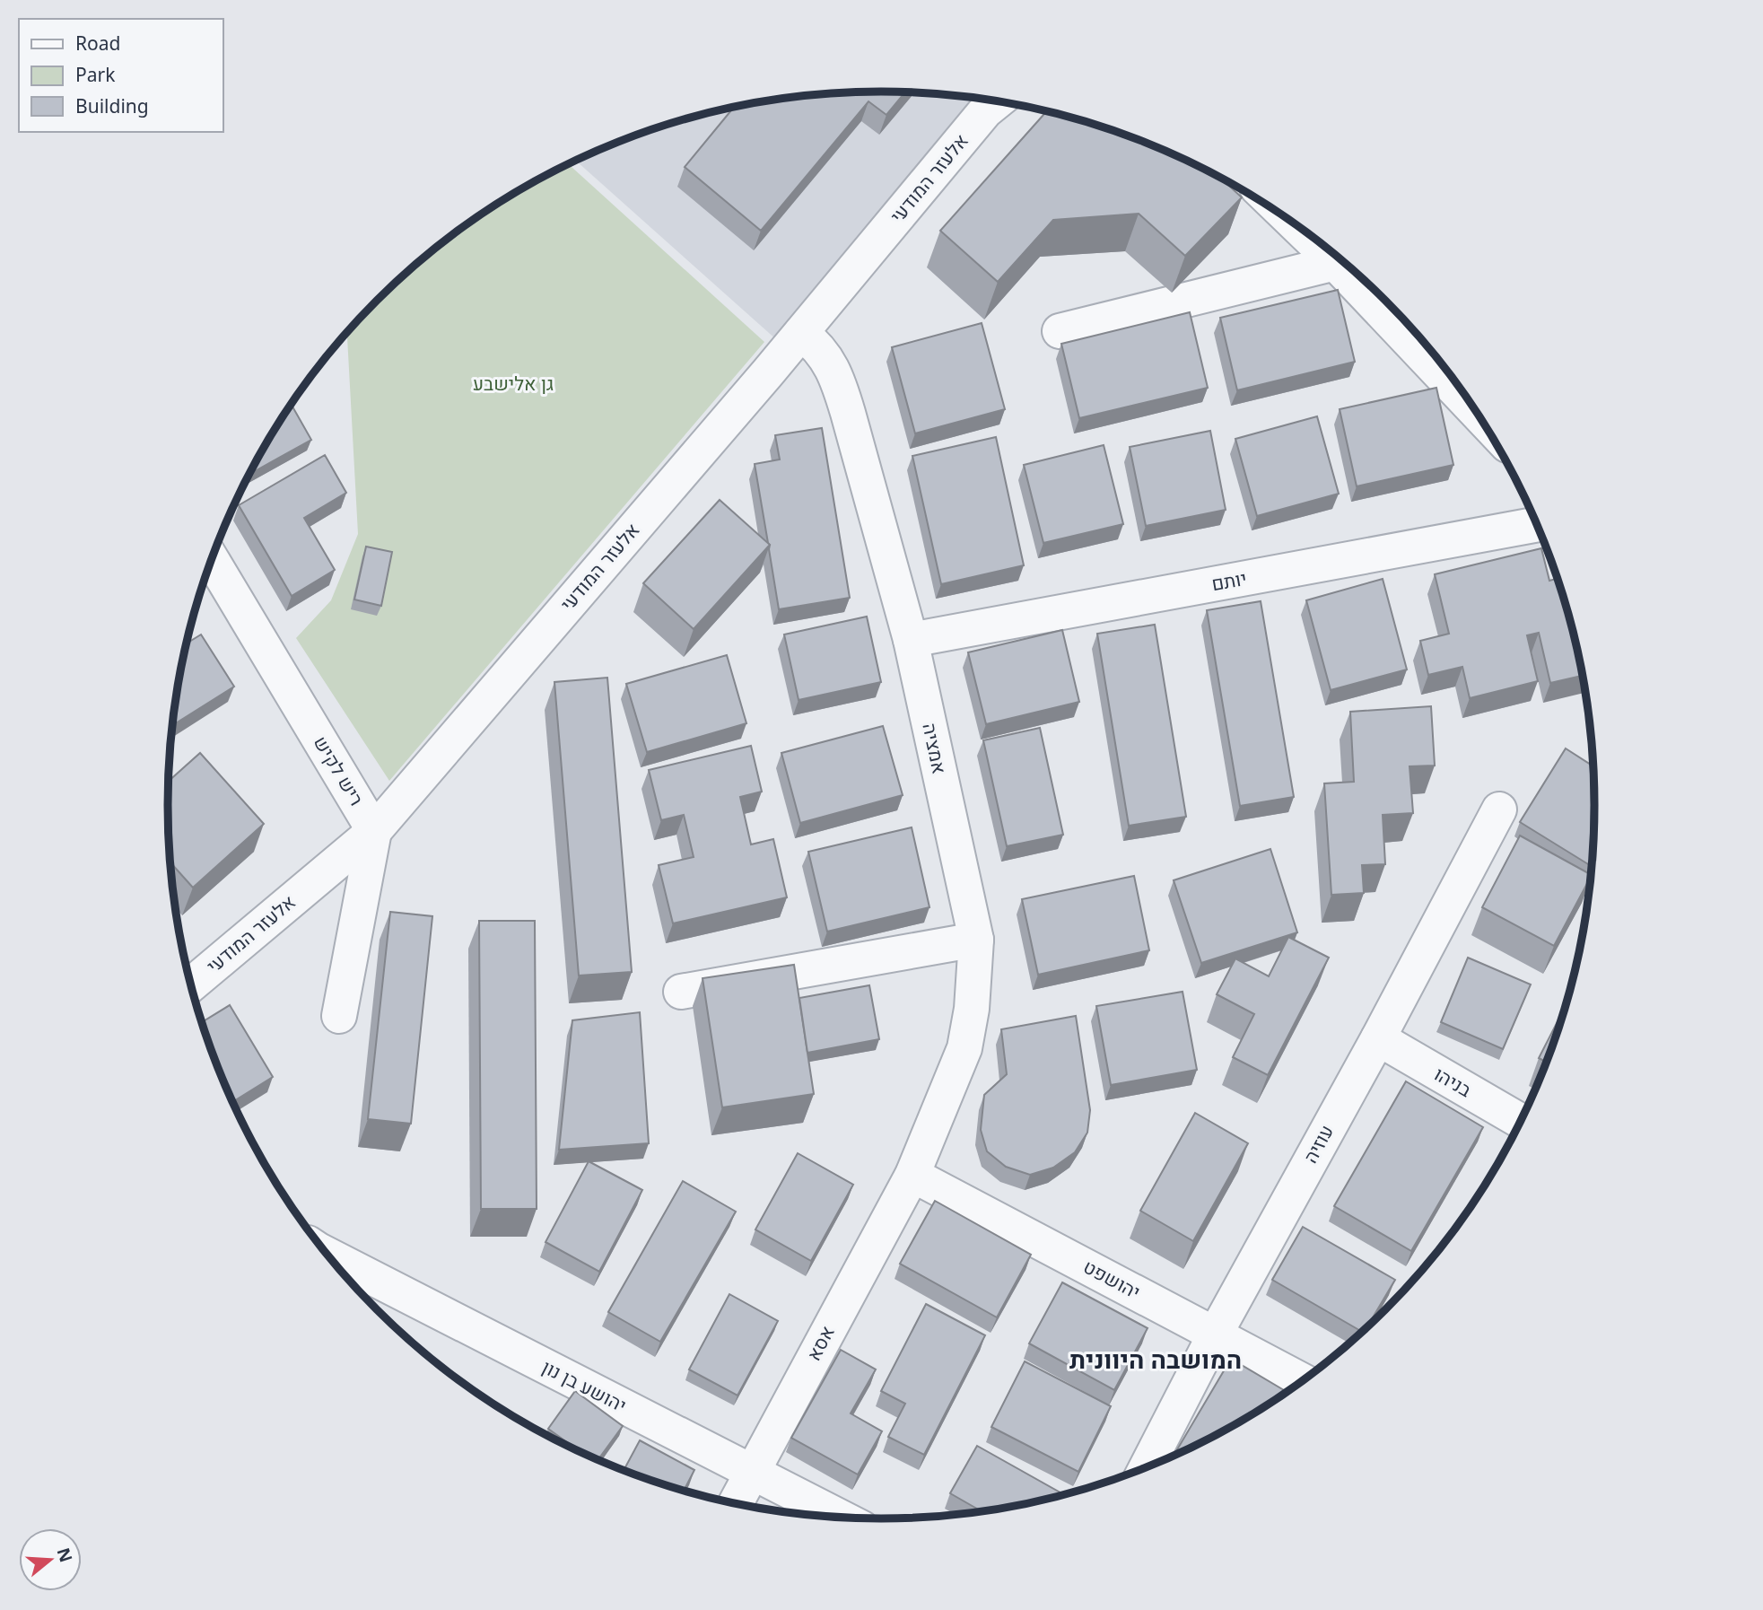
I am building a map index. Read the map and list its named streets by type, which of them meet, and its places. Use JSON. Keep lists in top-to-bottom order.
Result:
{
  "streets": {
    "street": [
      "אלעזר המודעי",
      "יותם",
      "אמציה",
      "ריש לקיש",
      "בניהו",
      "עוזיה",
      "יהושפט",
      "אסא",
      "יהושע בן נון"
    ]
  },
  "crossings": [
    ["אלעזר המודעי", "אמציה"],
    ["אלעזר המודעי", "ריש לקיש"],
    ["יותם", "אמציה"],
    ["אמציה", "יהושפט"],
    ["אמציה", "אסא"],
    ["בניהו", "עוזיה"],
    ["עוזיה", "יהושפט"],
    ["יהושפט", "אסא"],
    ["אסא", "יהושע בן נון"]
  ],
  "districts": ["המושבה היוונית"],
  "parks": ["גן אלישבע"],
  "legend": ["Road", "Park", "Building"],
  "north": "right"
}
